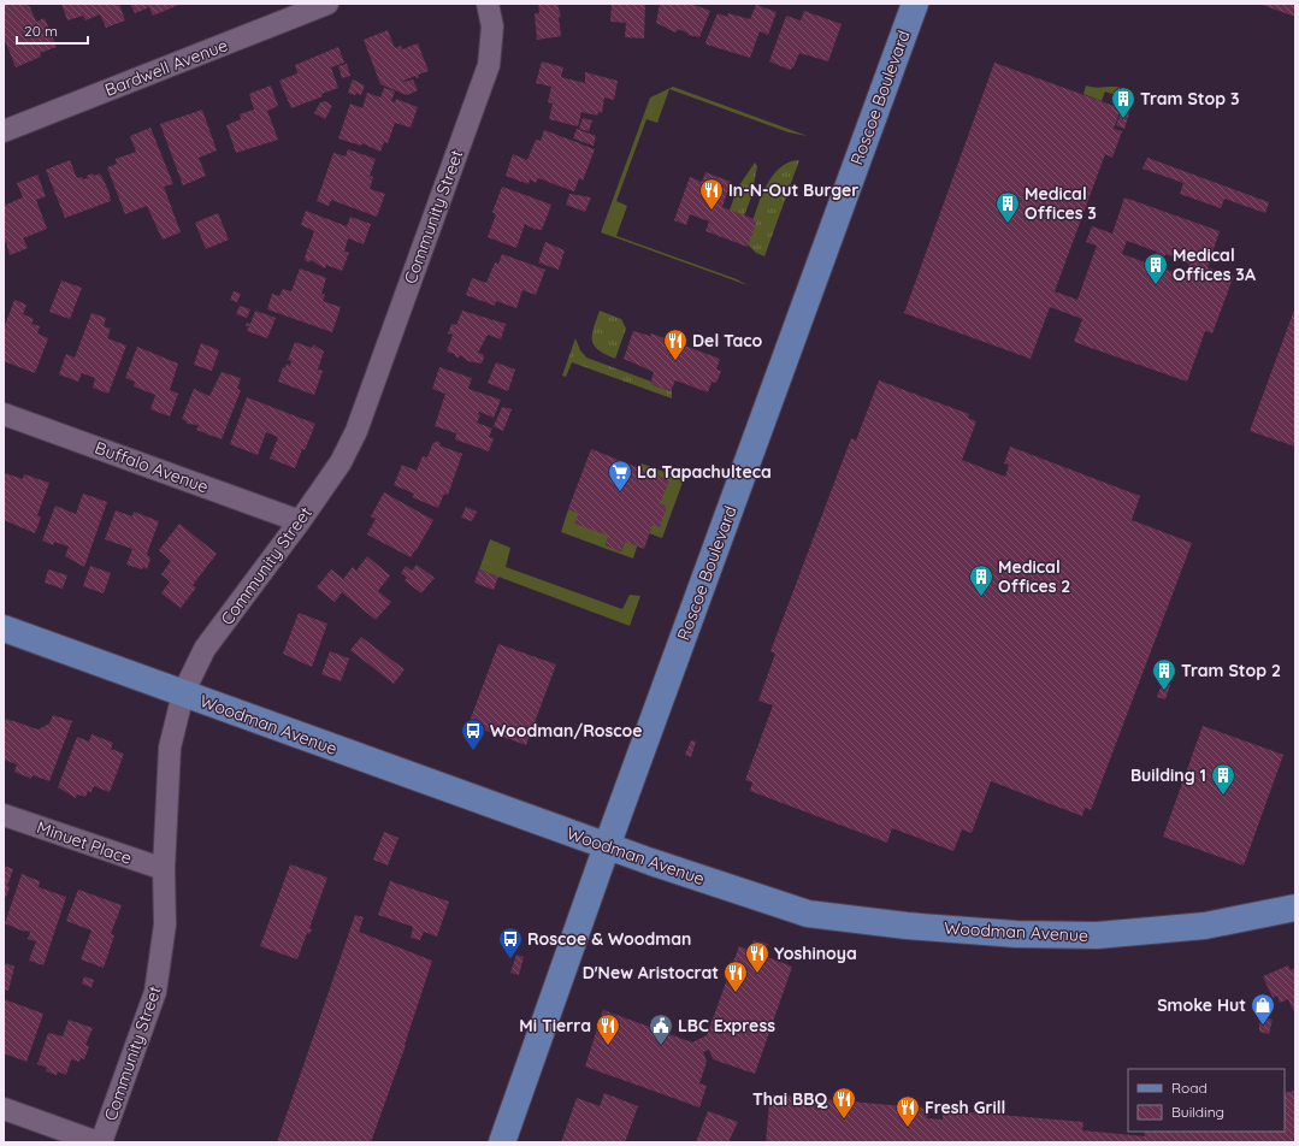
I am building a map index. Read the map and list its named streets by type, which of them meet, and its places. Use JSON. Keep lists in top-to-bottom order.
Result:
{
  "streets": {
    "main road": ["Roscoe Boulevard", "Woodman Avenue"],
    "street": [
      "Bardwell Avenue",
      "Community Street",
      "Buffalo Avenue",
      "Minuet Place"
    ]
  },
  "crossings": [
    ["Roscoe Boulevard", "Woodman Avenue"],
    ["Community Street", "Buffalo Avenue"],
    ["Community Street", "Woodman Avenue"],
    ["Community Street", "Minuet Place"]
  ],
  "places": {
    "building": [
      "Tram Stop 3",
      "Medical Offices 3",
      "Medical Offices 3A",
      "Medical Offices 2",
      "Tram Stop 2",
      "Building 1"
    ],
    "restaurant": [
      "In-N-Out Burger",
      "Del Taco",
      "Yoshinoya",
      "D'New Aristocrat",
      "Mi Tierra",
      "Thai BBQ",
      "Fresh Grill"
    ],
    "supermarket": ["La Tapachulteca"],
    "bus stop": ["Woodman/Roscoe", "Roscoe & Woodman"],
    "shop": ["Smoke Hut"],
    "public building": ["LBC Express"]
  },
  "legend": ["Road", "Building"],
  "scale_bar": "20 m"
}
